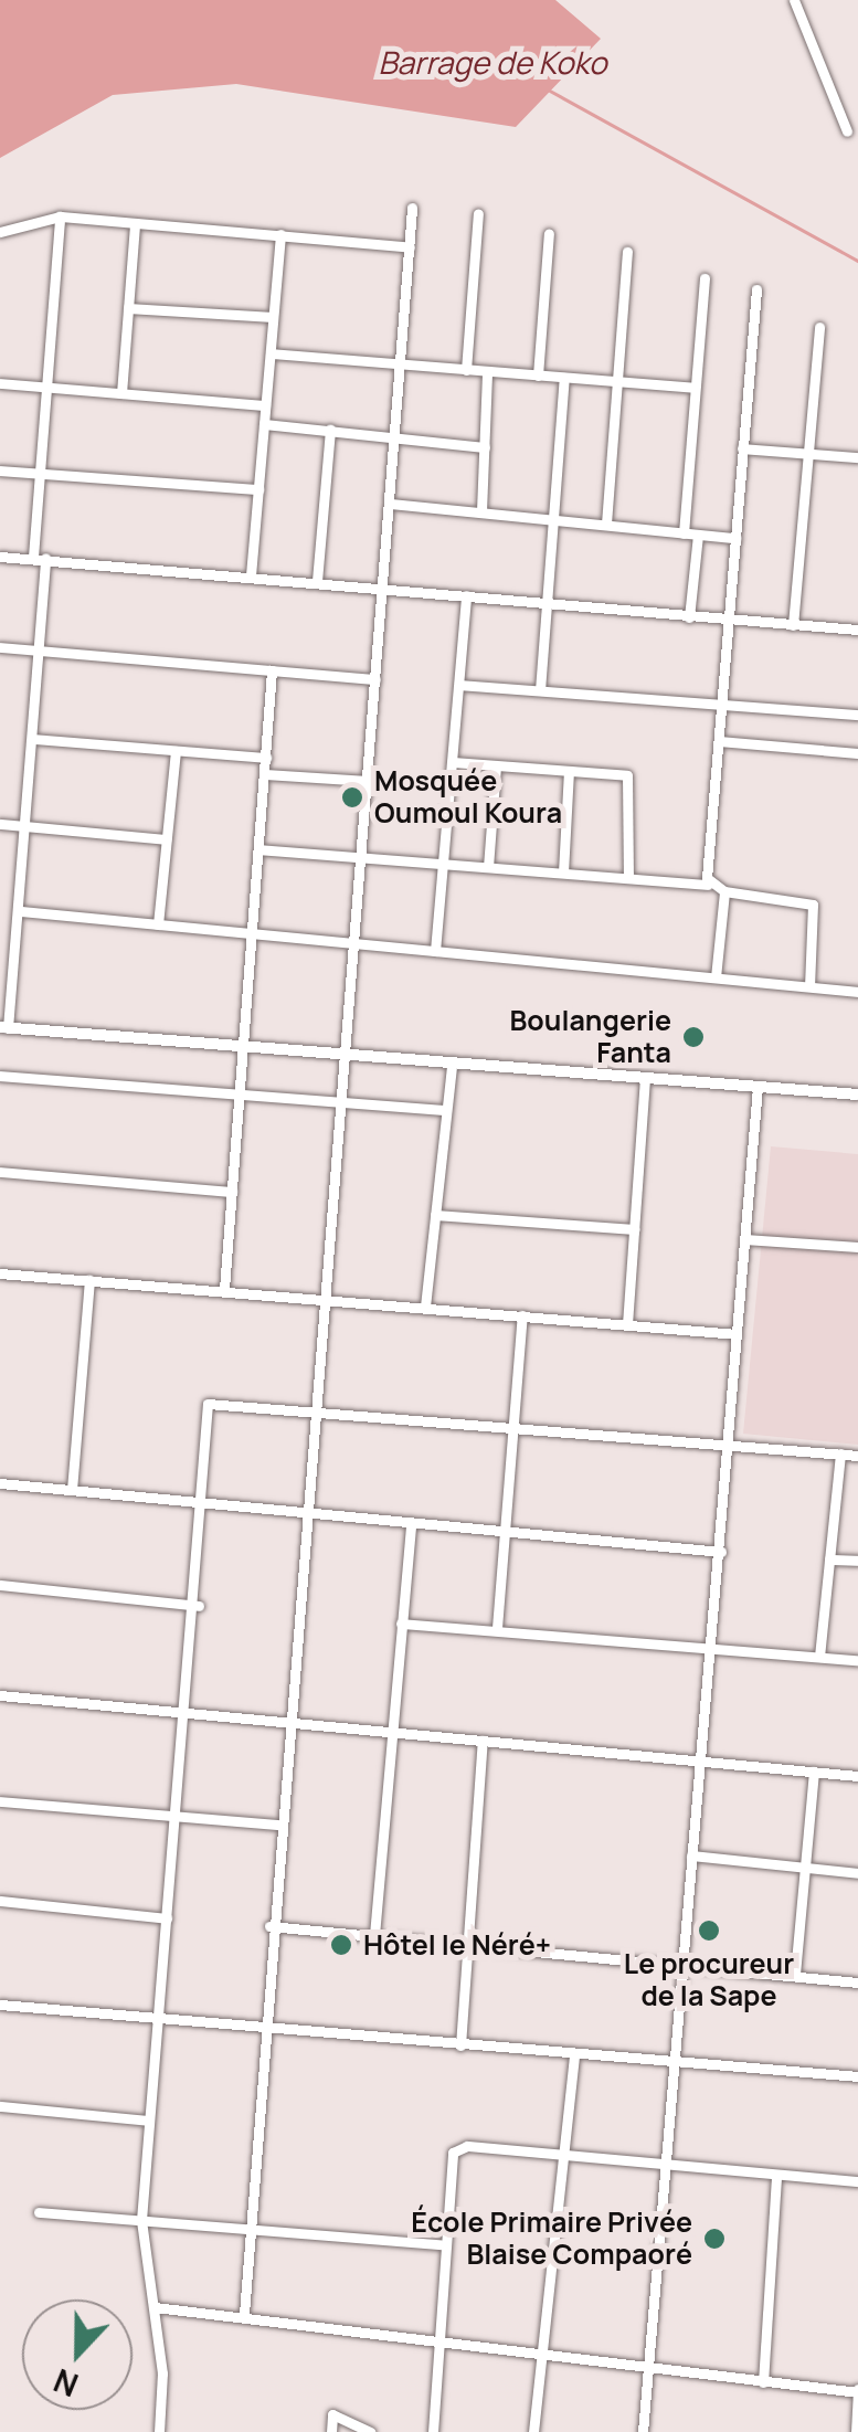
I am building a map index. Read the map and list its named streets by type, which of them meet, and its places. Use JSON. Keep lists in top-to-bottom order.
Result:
{
  "water": ["Barrage de Koko"],
  "places": [
    "Mosquée Oumoul Koura",
    "Boulangerie Fanta",
    "Le procureur de la Sape",
    "Hôtel le Néré+",
    "École Primaire Privée Blaise Compaoré"
  ],
  "north": "bottom"
}
